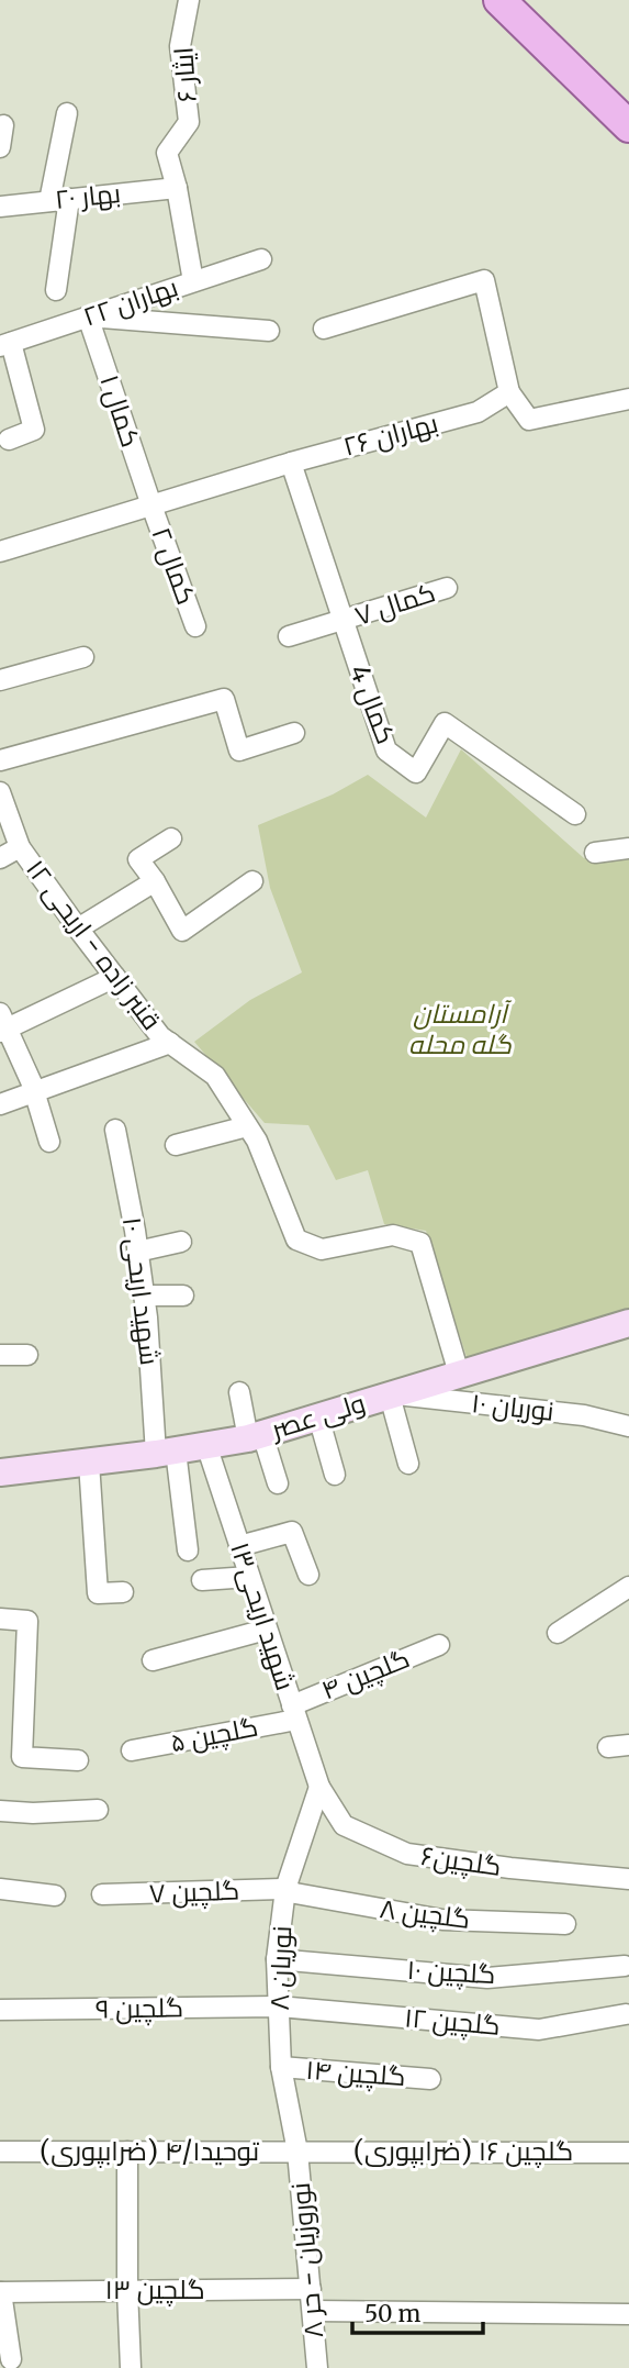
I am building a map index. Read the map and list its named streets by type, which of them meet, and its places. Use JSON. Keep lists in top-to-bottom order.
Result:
{
  "streets": {
    "main road": ["ولی عصر"],
    "street": [
      "ایثار ۶",
      "بهار ۲۰",
      "بهاران ۲۲",
      "کمال ۱",
      "بهاران ۲۶",
      "کمال ۲",
      "کمال ۷",
      "کمال 4",
      "قنبر زاده - اریحی ۱۲",
      "شهید اریحی ۱۰",
      "نوریان ۱۰",
      "شهید اریحی۱۳",
      "گلچین ۴",
      "گلچین ۵",
      "گلچین۶",
      "گلچین ۷",
      "گلچین ۸",
      "نوریان ۸",
      "گلچین ۱۰",
      "گلچین ۹",
      "گلچین ۱۲",
      "گلچین ۱۴",
      "توحید۴/۱ (ضرابپوری)",
      "گلچین ۱۶ (ضرابپوری)",
      "نوروزیان - حر ۸",
      "گلچین ۱۳"
    ]
  },
  "crossings": [
    ["ایثار ۶", "بهار ۲۰"],
    ["ایثار ۶", "بهاران ۲۲"],
    ["بهاران ۲۲", "کمال ۱"],
    ["کمال ۱", "بهاران ۲۶"],
    ["کمال ۱", "کمال ۲"],
    ["بهاران ۲۶", "کمال ۲"],
    ["بهاران ۲۶", "کمال 4"],
    ["کمال ۷", "کمال 4"],
    ["قنبر زاده - اریحی ۱۲", "ولی عصر"],
    ["شهید اریحی ۱۰", "ولی عصر"],
    ["نوریان ۱۰", "ولی عصر"],
    ["ولی عصر", "شهید اریحی۱۳"],
    ["شهید اریحی۱۳", "گلچین ۴"],
    ["شهید اریحی۱۳", "گلچین ۵"],
    ["شهید اریحی۱۳", "گلچین۶"],
    ["شهید اریحی۱۳", "نوریان ۸"],
    ["گلچین ۴", "گلچین ۵"],
    ["گلچین۶", "نوریان ۸"],
    ["گلچین ۷", "گلچین ۸"],
    ["گلچین ۷", "نوریان ۸"],
    ["گلچین ۸", "نوریان ۸"],
    ["نوریان ۸", "گلچین ۱۰"],
    ["نوریان ۸", "گلچین ۹"],
    ["نوریان ۸", "گلچین ۱۲"],
    ["نوریان ۸", "گلچین ۱۴"],
    ["نوریان ۸", "توحید۴/۱ (ضرابپوری)"],
    ["نوریان ۸", "گلچین ۱۶ (ضرابپوری)"],
    ["نوریان ۸", "نوروزیان - حر ۸"],
    ["گلچین ۹", "گلچین ۱۲"],
    ["توحید۴/۱ (ضرابپوری)", "گلچین ۱۶ (ضرابپوری)"],
    ["توحید۴/۱ (ضرابپوری)", "نوروزیان - حر ۸"],
    ["گلچین ۱۶ (ضرابپوری)", "نوروزیان - حر ۸"],
    ["نوروزیان - حر ۸", "گلچین ۱۳"]
  ],
  "parks": ["آرامستان گله محله"],
  "scale_bar": "50 m"
}
